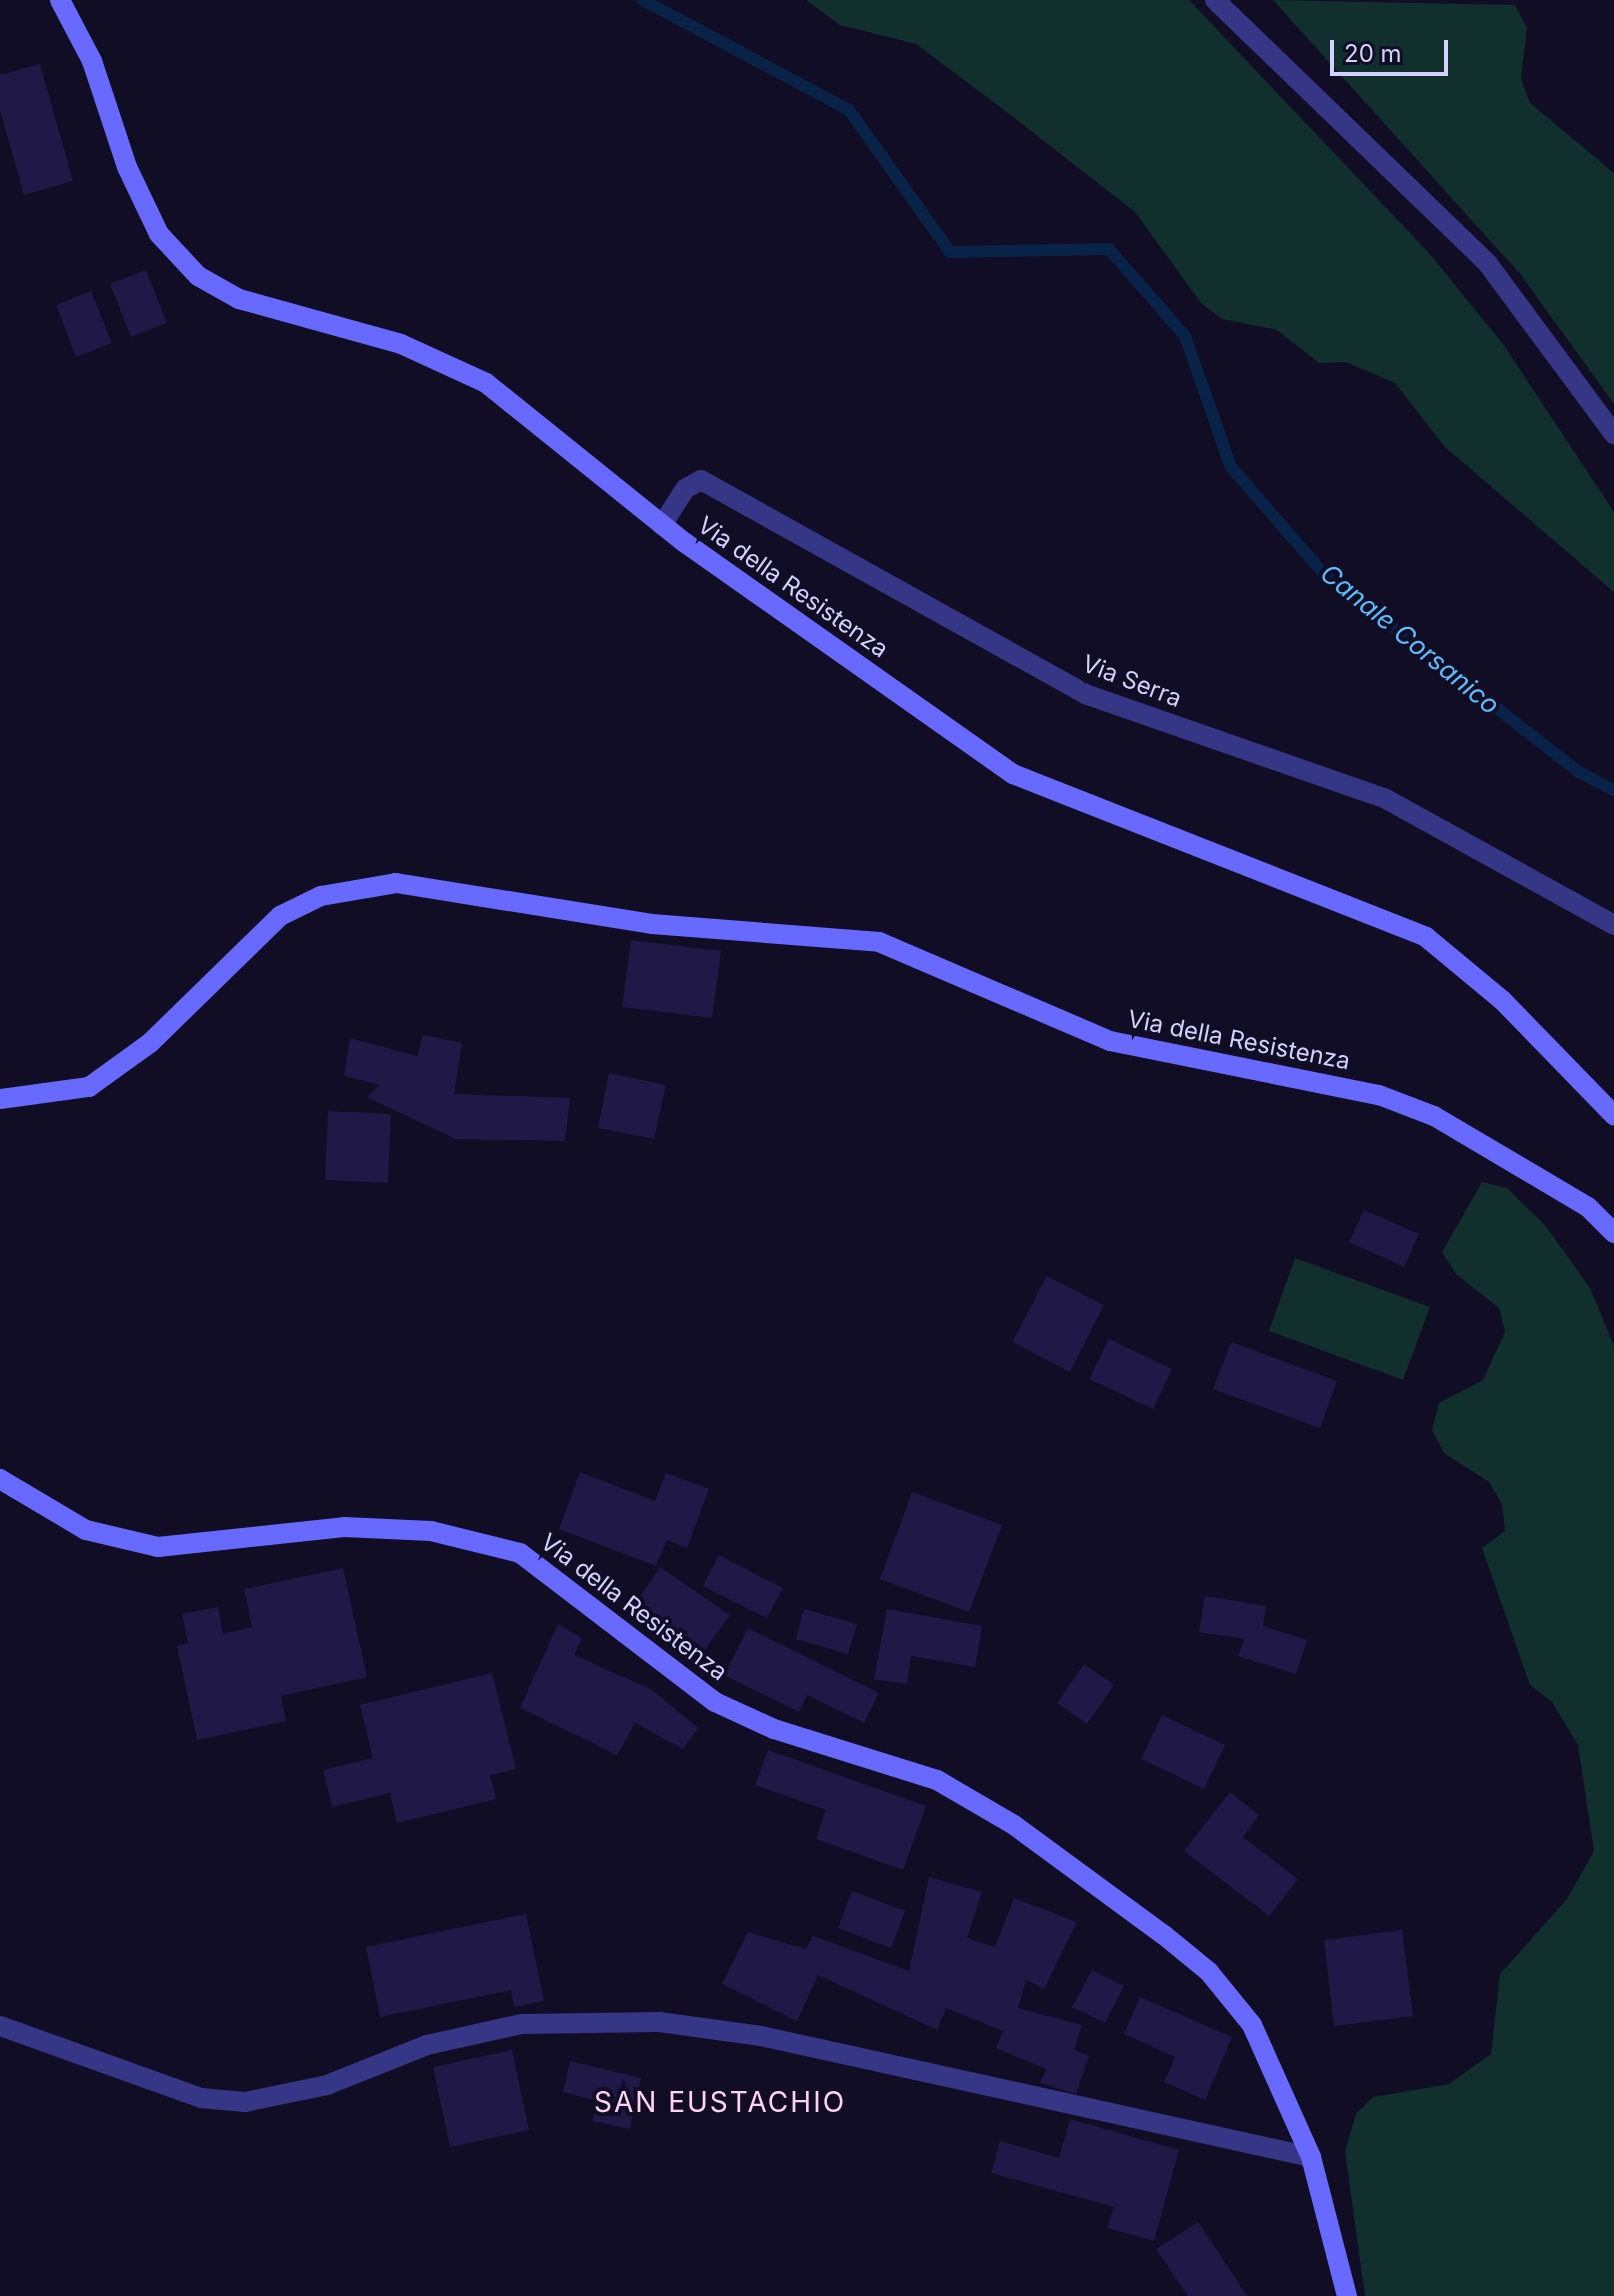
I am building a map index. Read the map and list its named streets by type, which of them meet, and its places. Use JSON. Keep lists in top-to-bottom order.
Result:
{
  "streets": {
    "street": ["Via della Resistenza", "Via Serra"]
  },
  "crossings": [
    ["Via della Resistenza", "Via Serra"]
  ],
  "districts": ["SAN EUSTACHIO"],
  "water": ["Canale Corsanico"],
  "scale_bar": "20 m"
}
